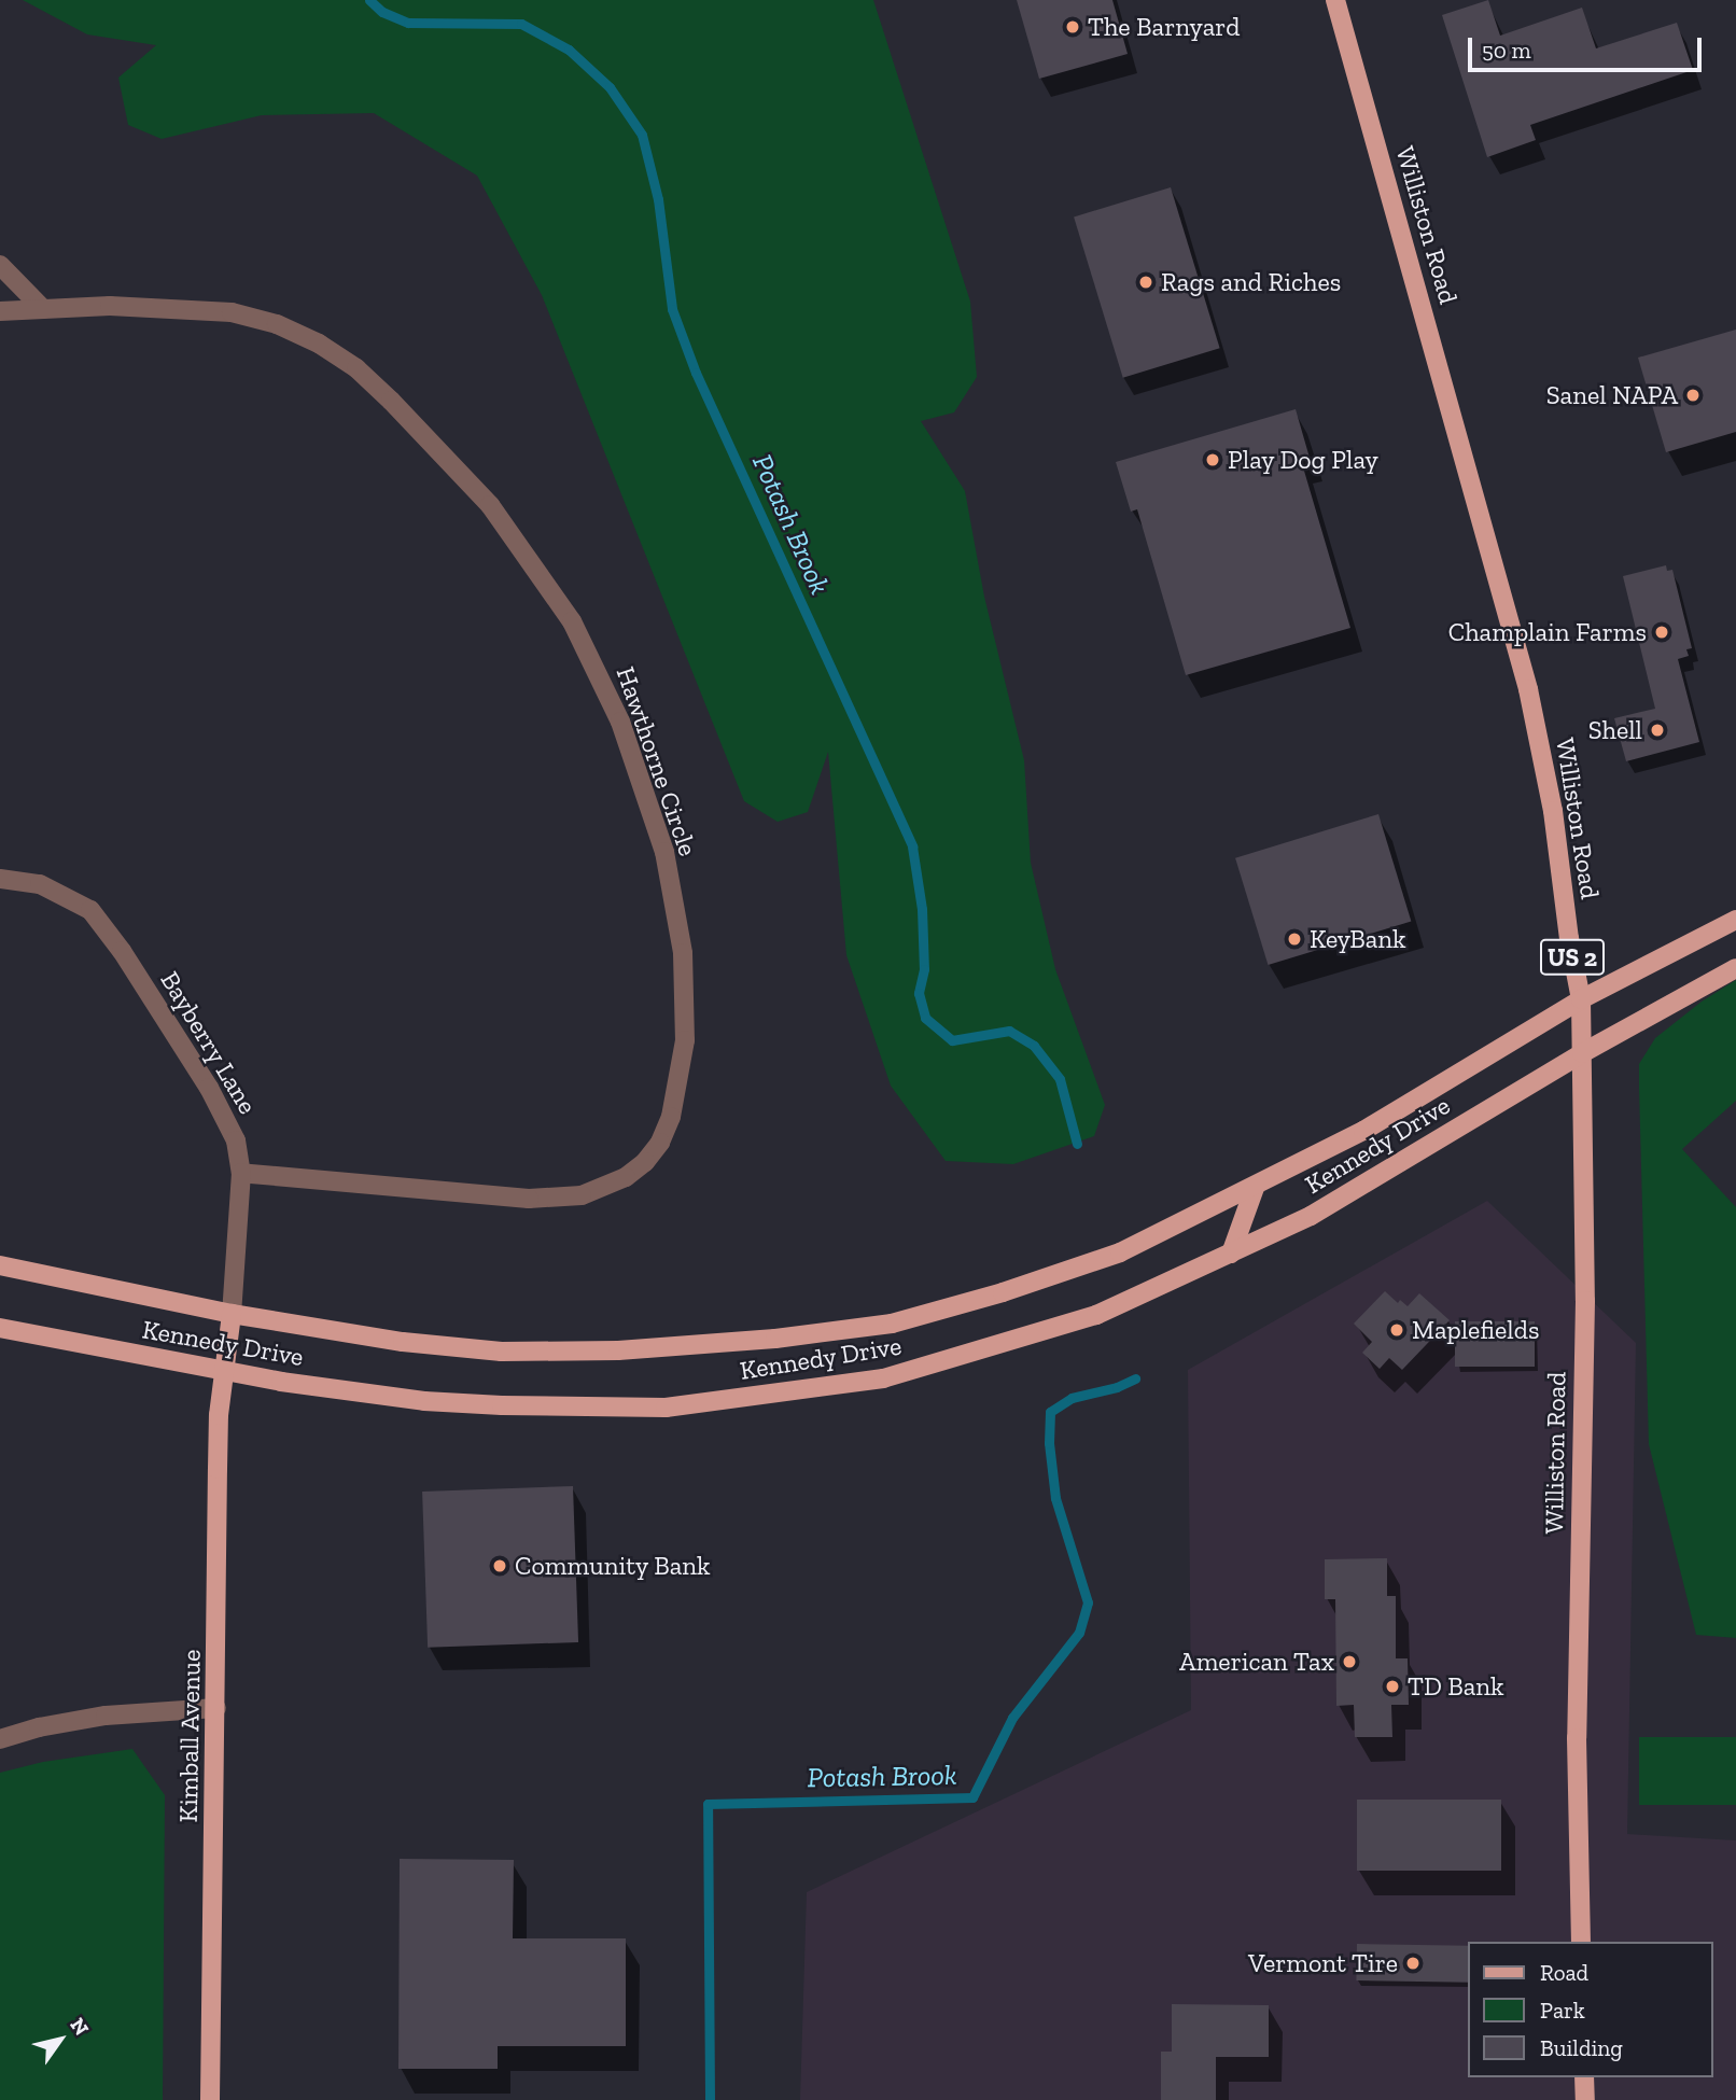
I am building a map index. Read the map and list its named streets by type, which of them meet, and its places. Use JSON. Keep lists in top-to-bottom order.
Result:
{
  "streets": {
    "main road": [
      "Williston Road",
      "US 2",
      "Kennedy Drive",
      "Kimball Avenue"
    ],
    "street": ["Hawthorne Circle", "Bayberry Lane"]
  },
  "crossings": [
    ["Williston Road", "Kennedy Drive"],
    ["Hawthorne Circle", "Bayberry Lane"],
    ["Bayberry Lane", "Kennedy Drive"],
    ["Bayberry Lane", "Kimball Avenue"],
    ["Kennedy Drive", "Kimball Avenue"]
  ],
  "water": ["Potash Brook"],
  "places": [
    "The Barnyard",
    "Rags and Riches",
    "Sanel NAPA",
    "Play Dog Play",
    "Champlain Farms",
    "Shell",
    "KeyBank",
    "Maplefields",
    "Community Bank",
    "American Tax",
    "TD Bank",
    "Vermont Tire"
  ],
  "legend": ["Road", "Park", "Building"],
  "scale_bar": "50 m",
  "north": "top right"
}
